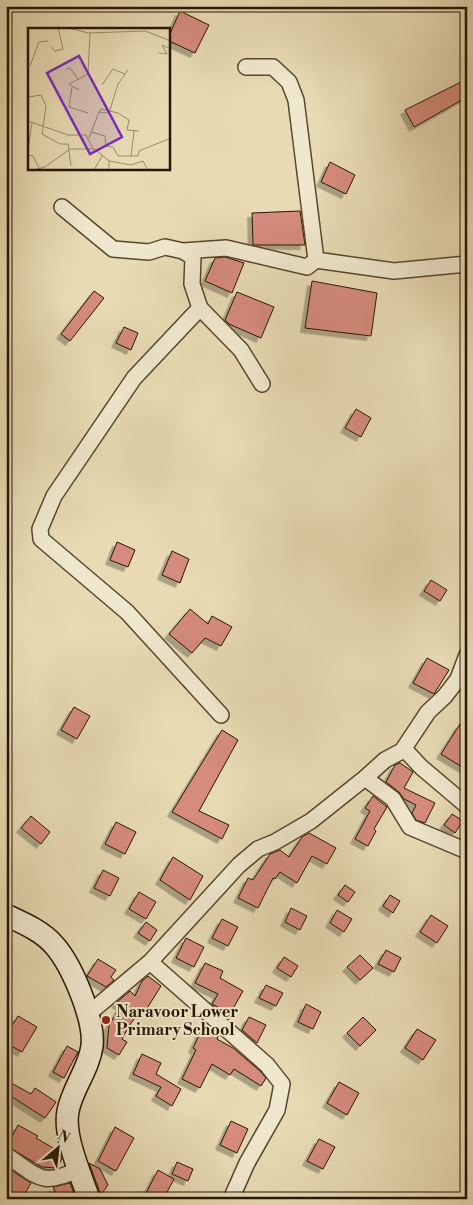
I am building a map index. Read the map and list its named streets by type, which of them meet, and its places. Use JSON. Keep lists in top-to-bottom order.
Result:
{
  "places": ["Naravoor Lower Primary School"],
  "north": "top right"
}
